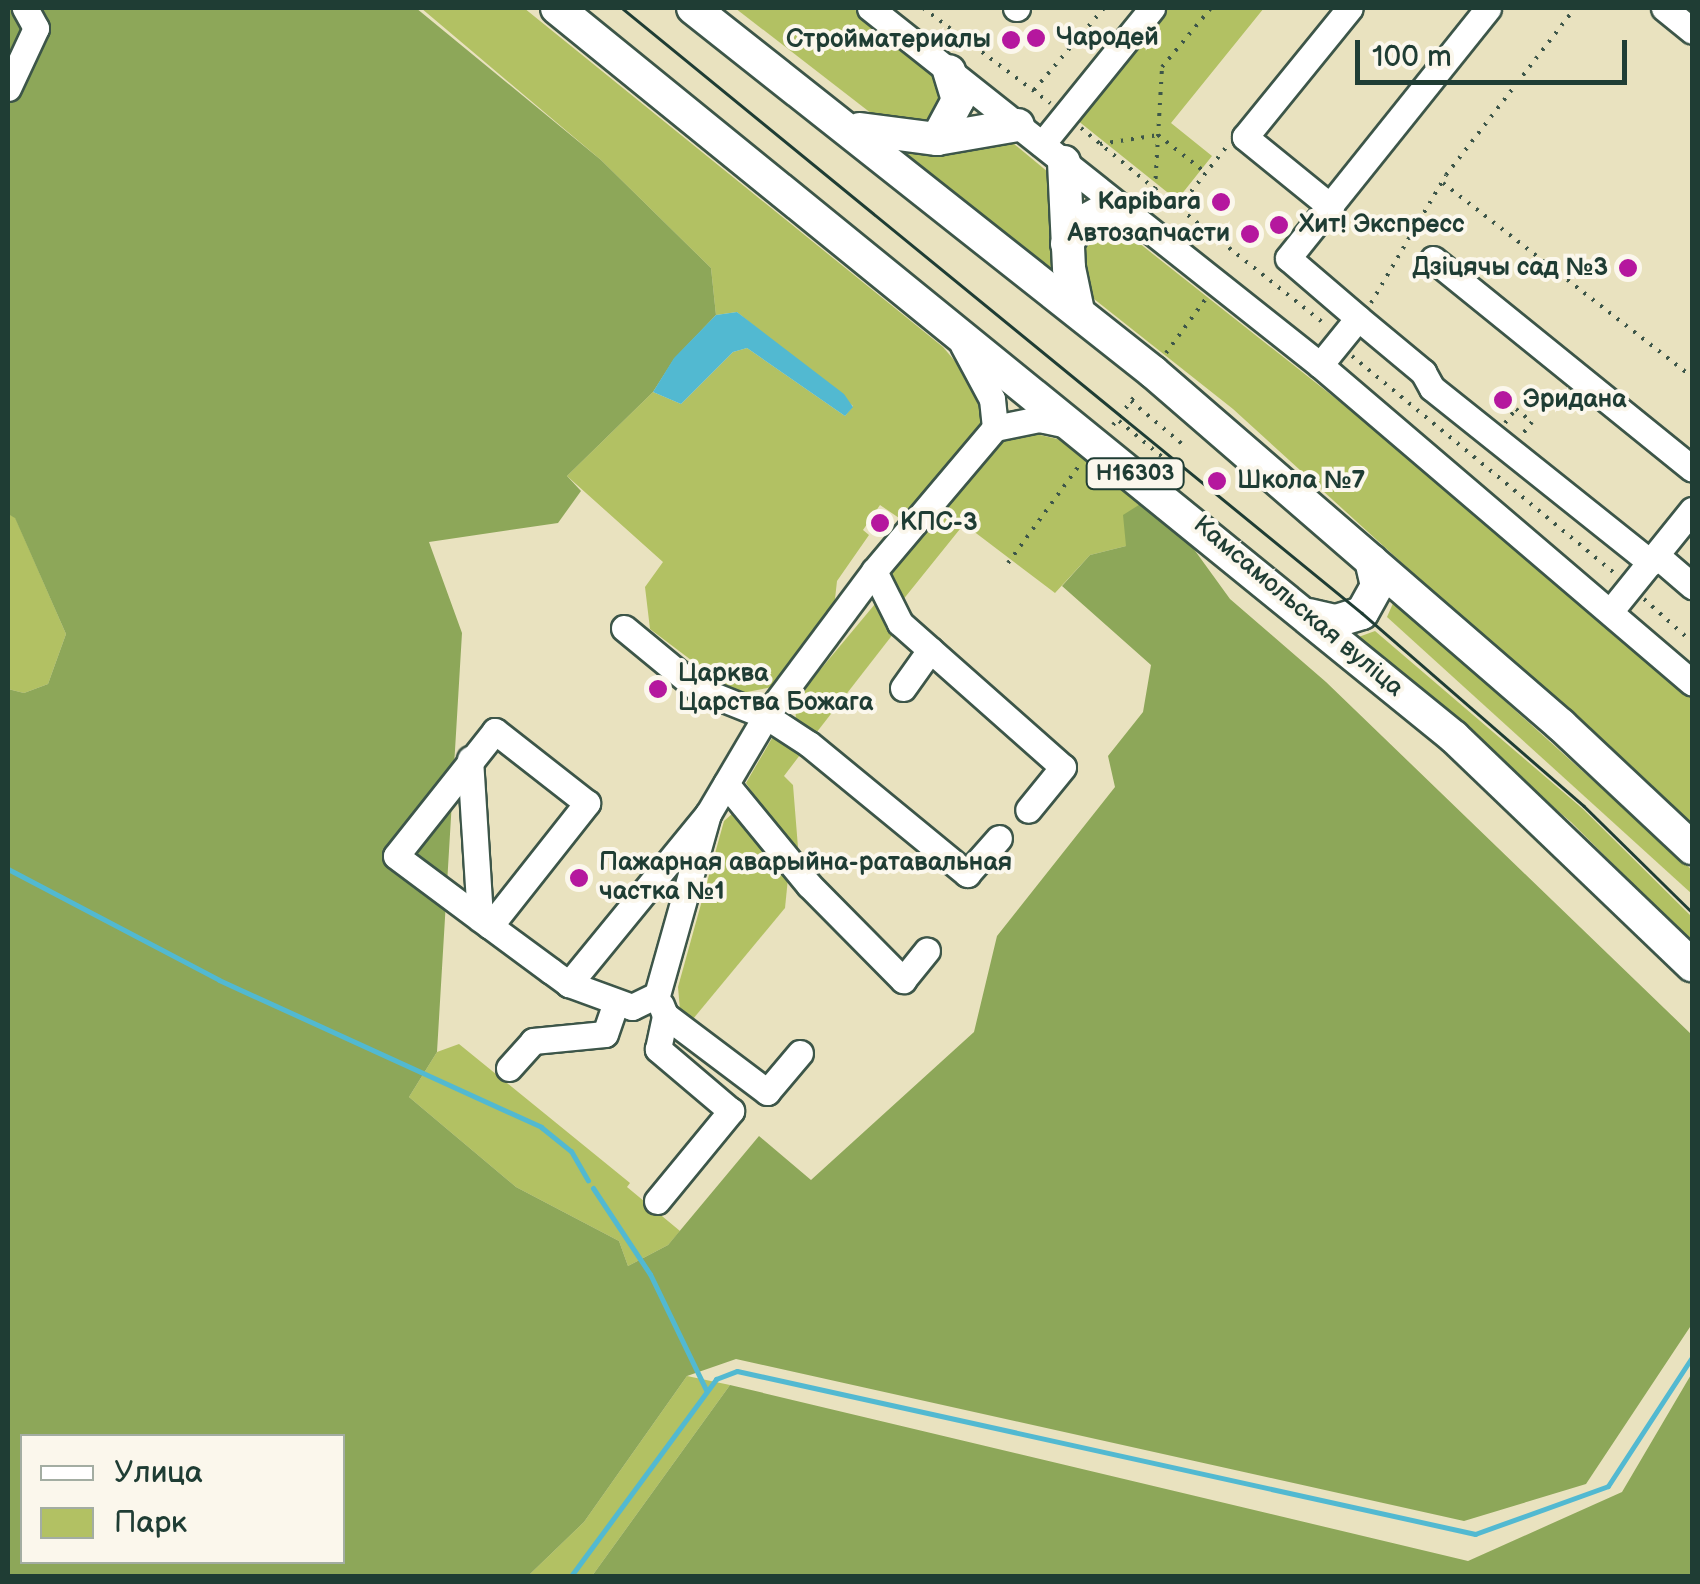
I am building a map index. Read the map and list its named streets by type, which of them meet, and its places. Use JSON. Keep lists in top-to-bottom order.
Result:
{
  "streets": {
    "main road": ["Н16303", "Камсамольская вуліца"]
  },
  "places": [
    "Чародей",
    "Стройматериалы",
    "Kapibara",
    "Хит! Экспресс",
    "Автозапчасти",
    "Дзіцячы сад №3",
    "Эридана",
    "Школа №7",
    "КПС-3",
    "Царква Царства Божага",
    "Пажарная аварыйна-ратавальная частка №1"
  ],
  "legend": ["Улица", "Парк"],
  "scale_bar": "100 m"
}
